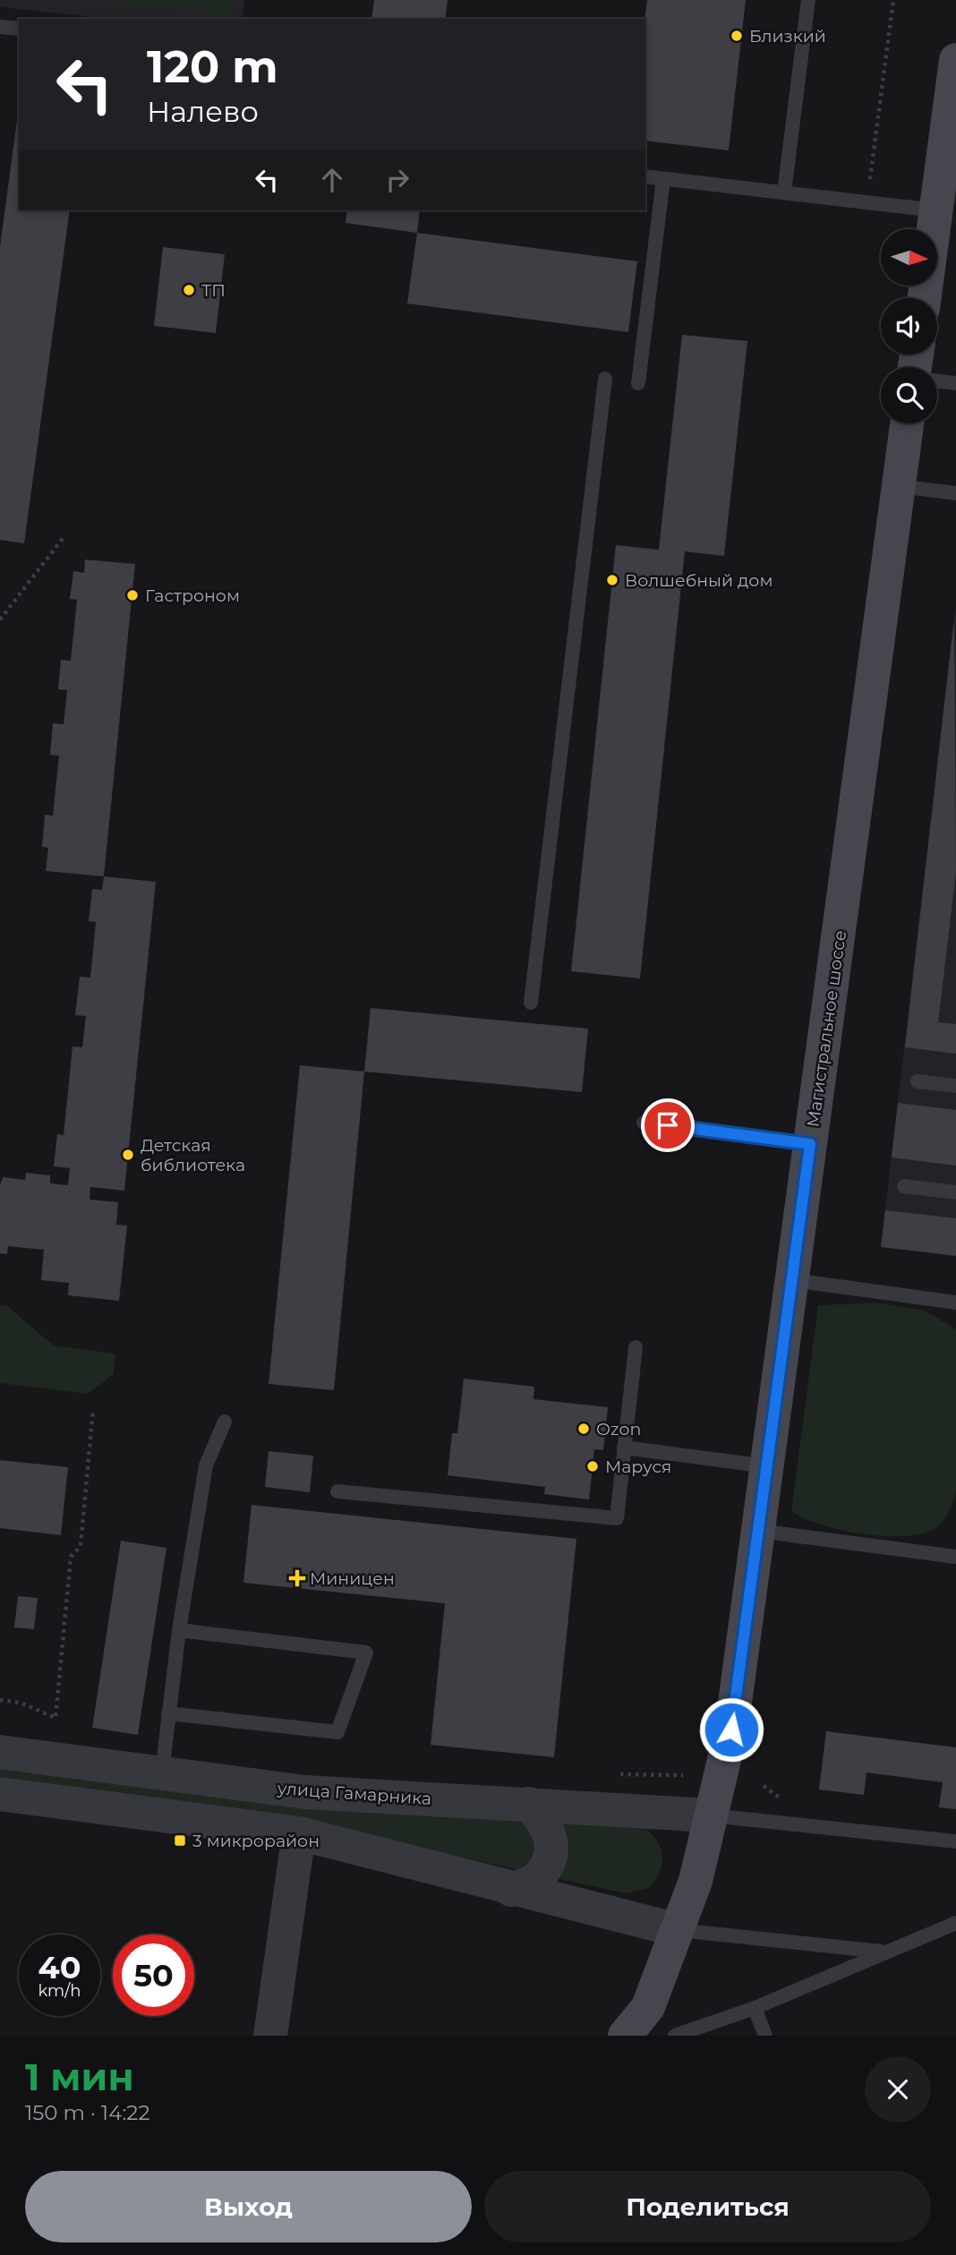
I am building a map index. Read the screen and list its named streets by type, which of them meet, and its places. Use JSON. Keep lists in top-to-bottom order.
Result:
{
  "streets": {
    "main road": ["Магистральное шоссе"],
    "street": ["улица Гамарника"]
  },
  "crossings": [
    ["Магистральное шоссе", "улица Гамарника"]
  ],
  "places": {
    "other": [
      "Близкий",
      "ТП",
      "Волшебный дом",
      "Гастроном",
      "Детская библиотека",
      "Ozon",
      "Маруся"
    ],
    "health": ["Миницен"],
    "transit": ["3 микрорайон"]
  },
  "north": "right",
  "page": {
    "turn": ["120 m", "Налево"],
    "speed": "40 km/h",
    "limit": "50",
    "heading": ["1 мин", "150 m · 14:22"],
    "buttons": ["Выход", "Поделиться"]
  }
}
